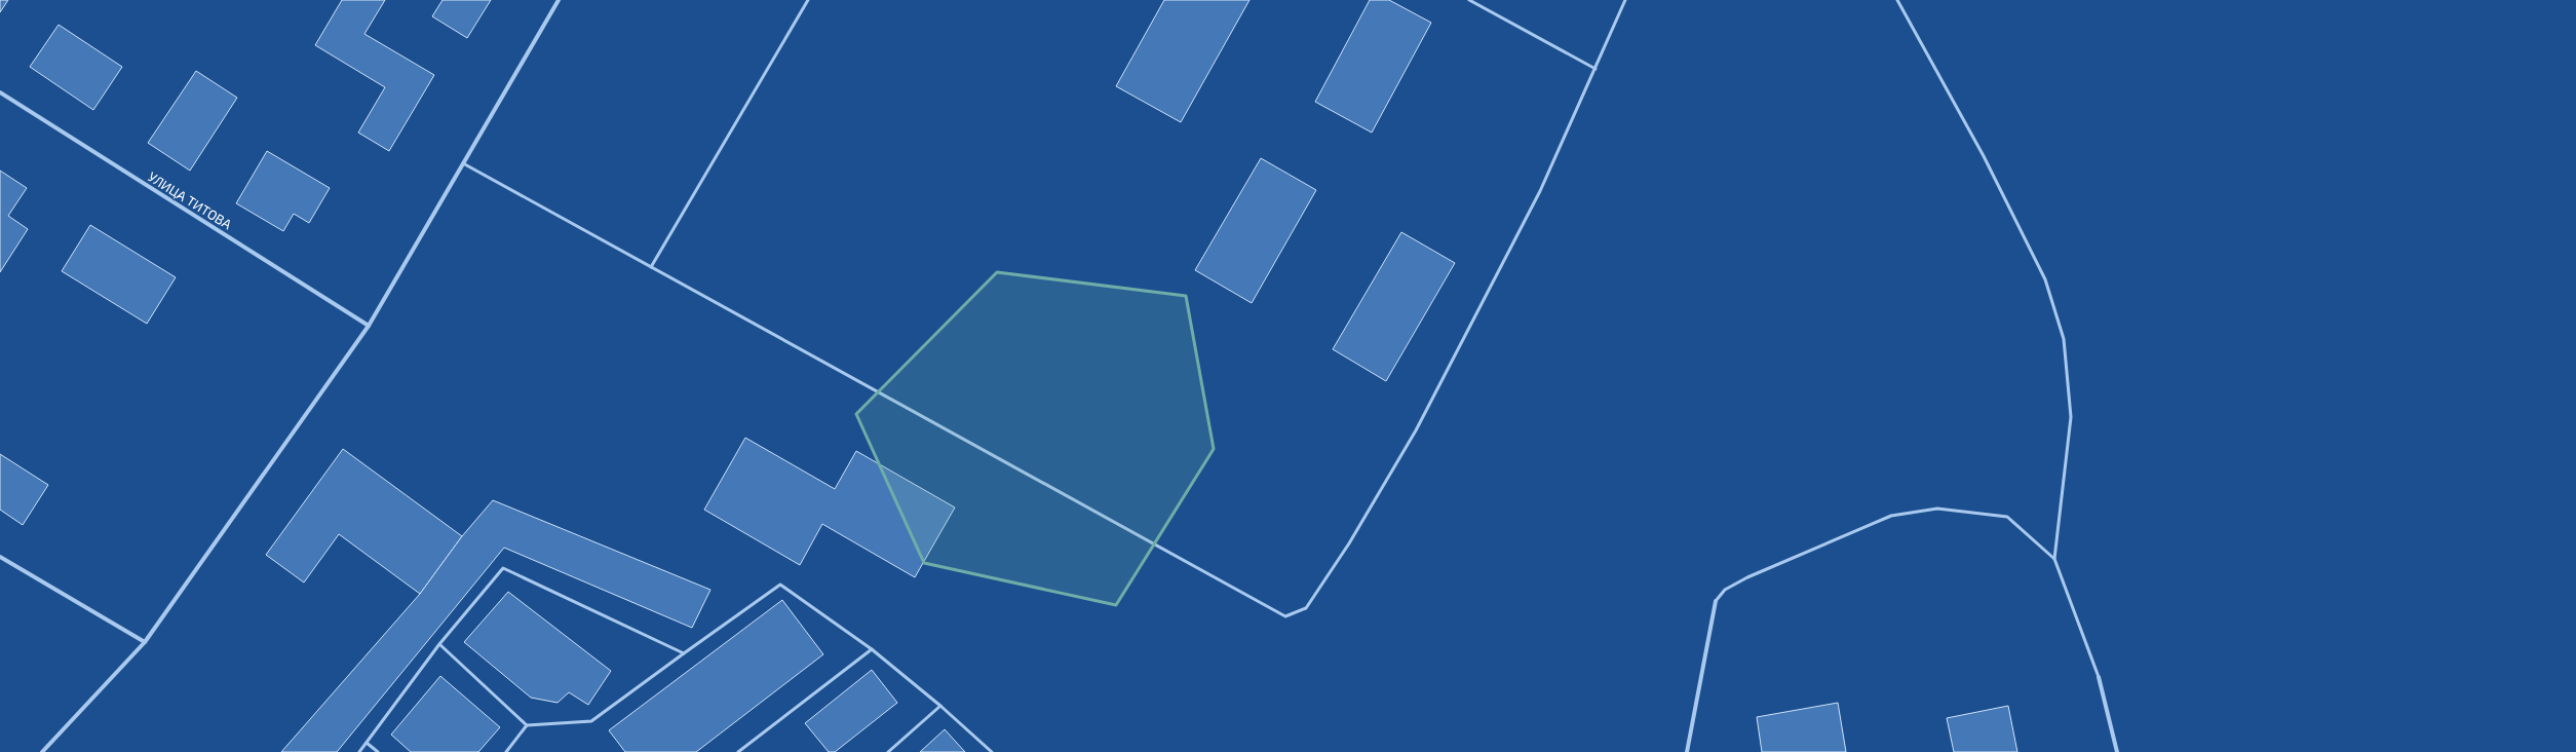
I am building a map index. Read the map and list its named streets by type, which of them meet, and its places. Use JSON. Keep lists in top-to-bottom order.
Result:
{
  "streets": {
    "street": ["УЛИЦА ТИТОВА"]
  }
}
